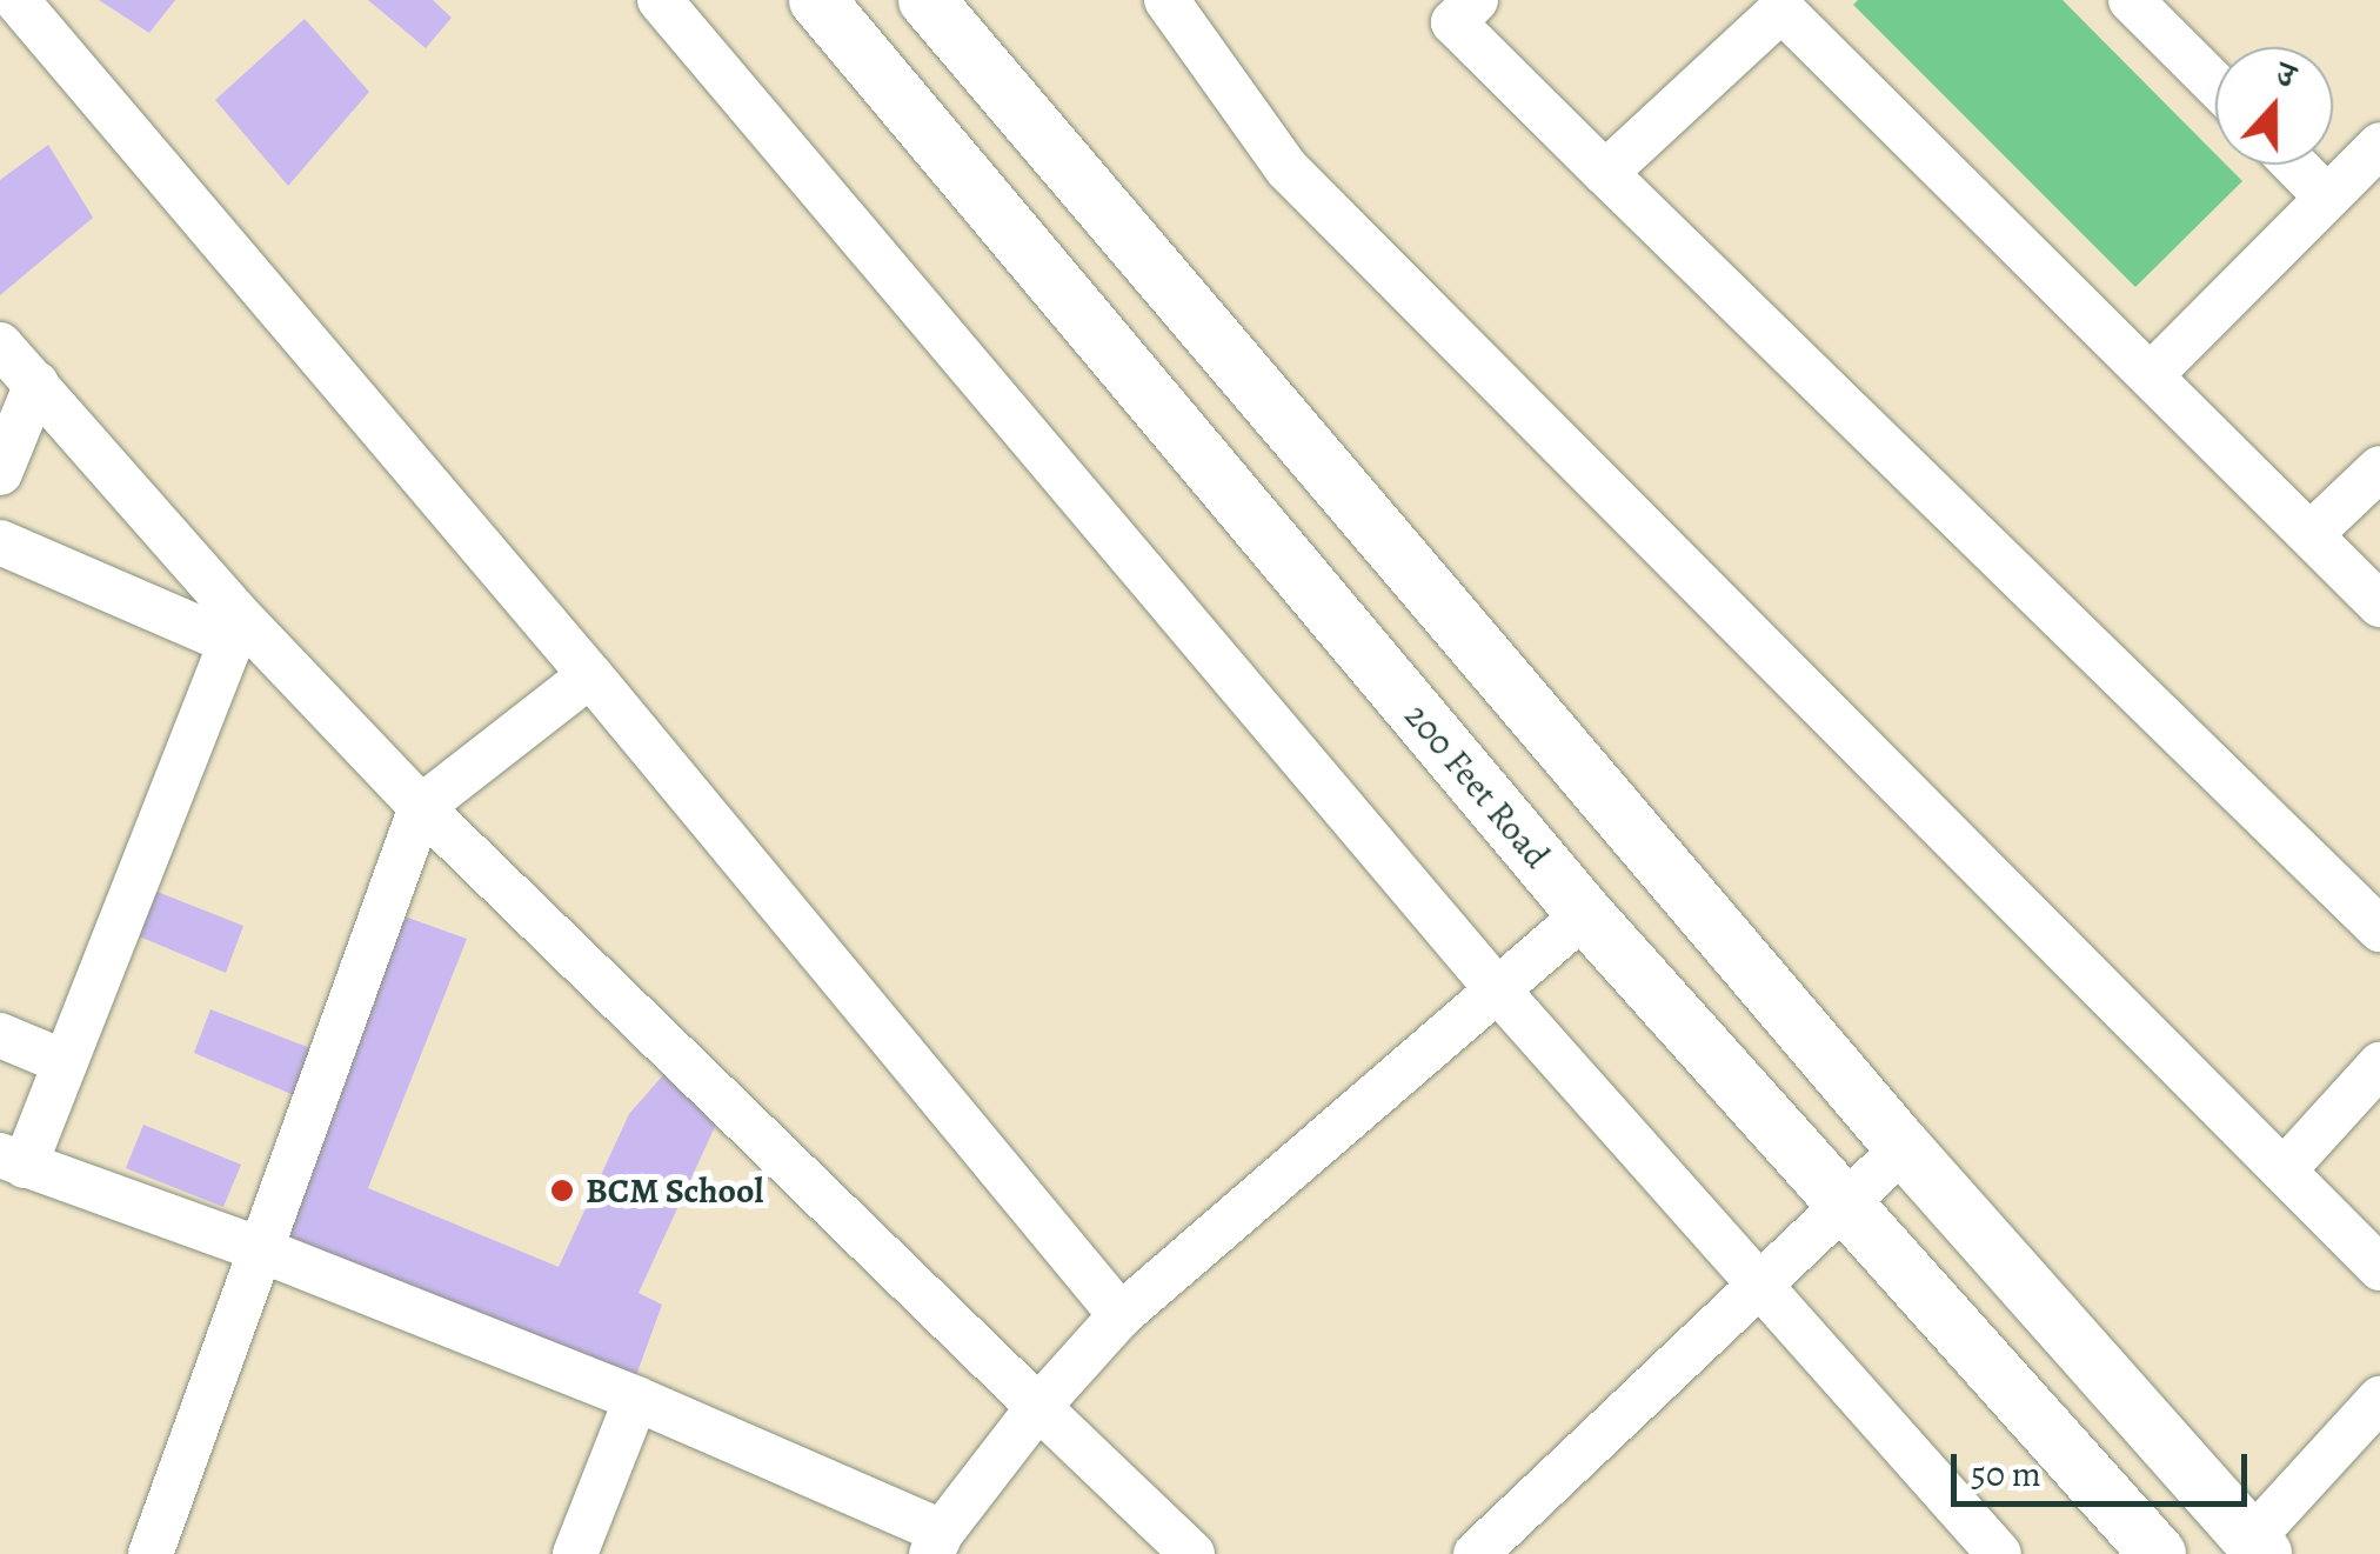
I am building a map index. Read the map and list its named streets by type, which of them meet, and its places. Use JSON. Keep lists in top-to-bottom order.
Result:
{
  "streets": {
    "street": ["200 Feet Road"]
  },
  "places": ["BCM School"],
  "scale_bar": "50 m",
  "north": "top"
}
